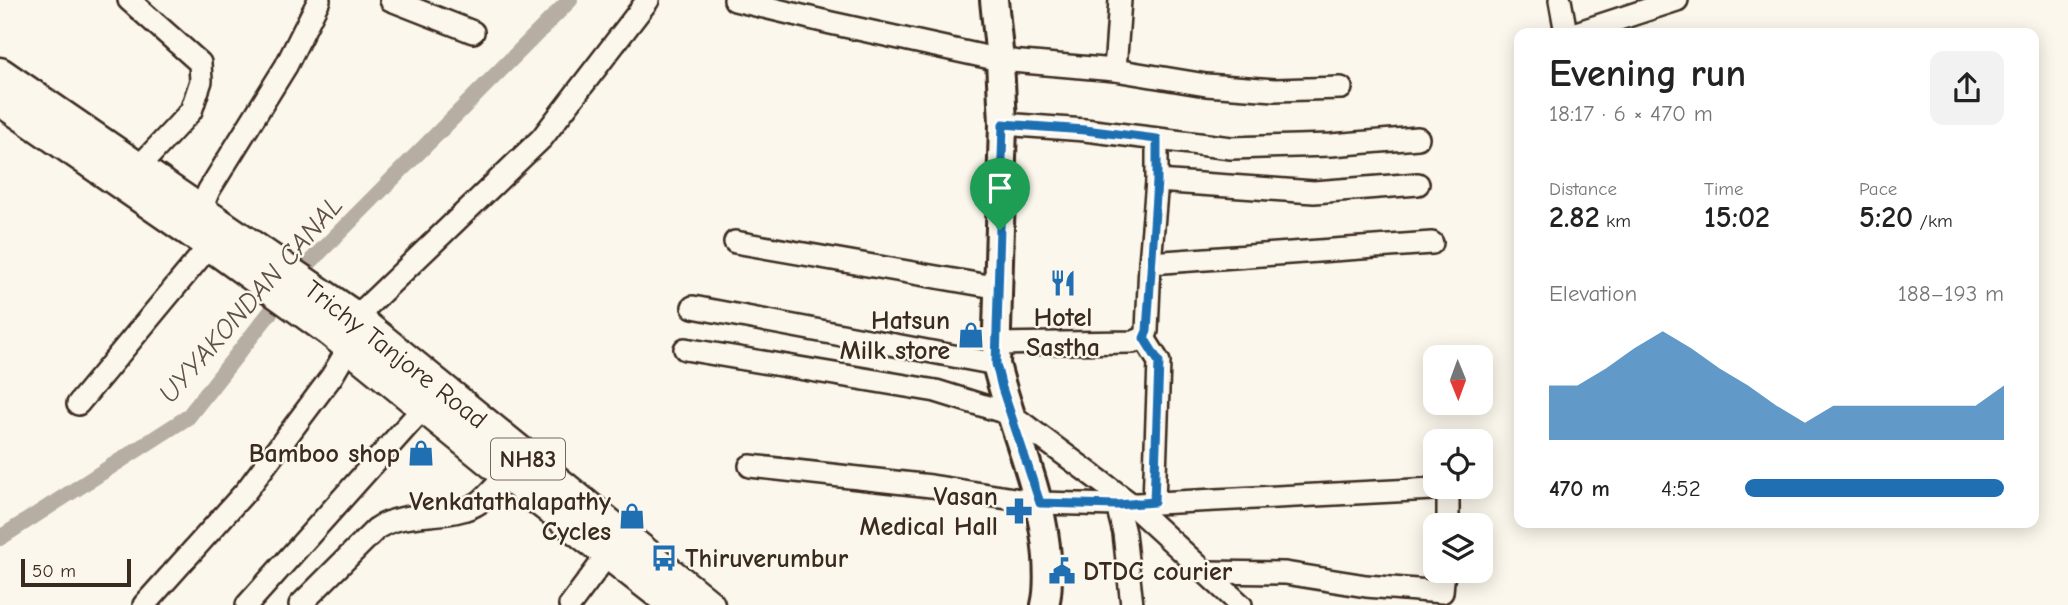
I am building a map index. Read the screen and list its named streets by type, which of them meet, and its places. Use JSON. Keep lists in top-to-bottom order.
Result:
{
  "streets": {
    "highway": ["Trichy Tanjore Road", "NH83"]
  },
  "water": ["UYYAKONDAN CANAL"],
  "places": {
    "restaurant": ["Hotel Sastha"],
    "shop": ["Hatsun Milk store", "Bamboo shop", "Venkatathalapathy Cycles"],
    "pharmacy": ["Vasan Medical Hall"],
    "bus stop": ["Thiruverumbur"],
    "public building": ["DTDC courier"]
  },
  "scale_bar": "50 m",
  "north": "bottom",
  "page": {
    "heading": ["Evening run", "18:17 · 6 × 470 m"],
    "stats": [
      ["Distance", "2.82 km"],
      ["Time", "15:02"],
      ["Pace", "5:20 /km"]
    ],
    "chart": ["Elevation", "188–193 m"],
    "list": [
      {
        "name": "470 m",
        "note": "4:52"
      }
    ],
    "scale": "50 m"
  }
}
